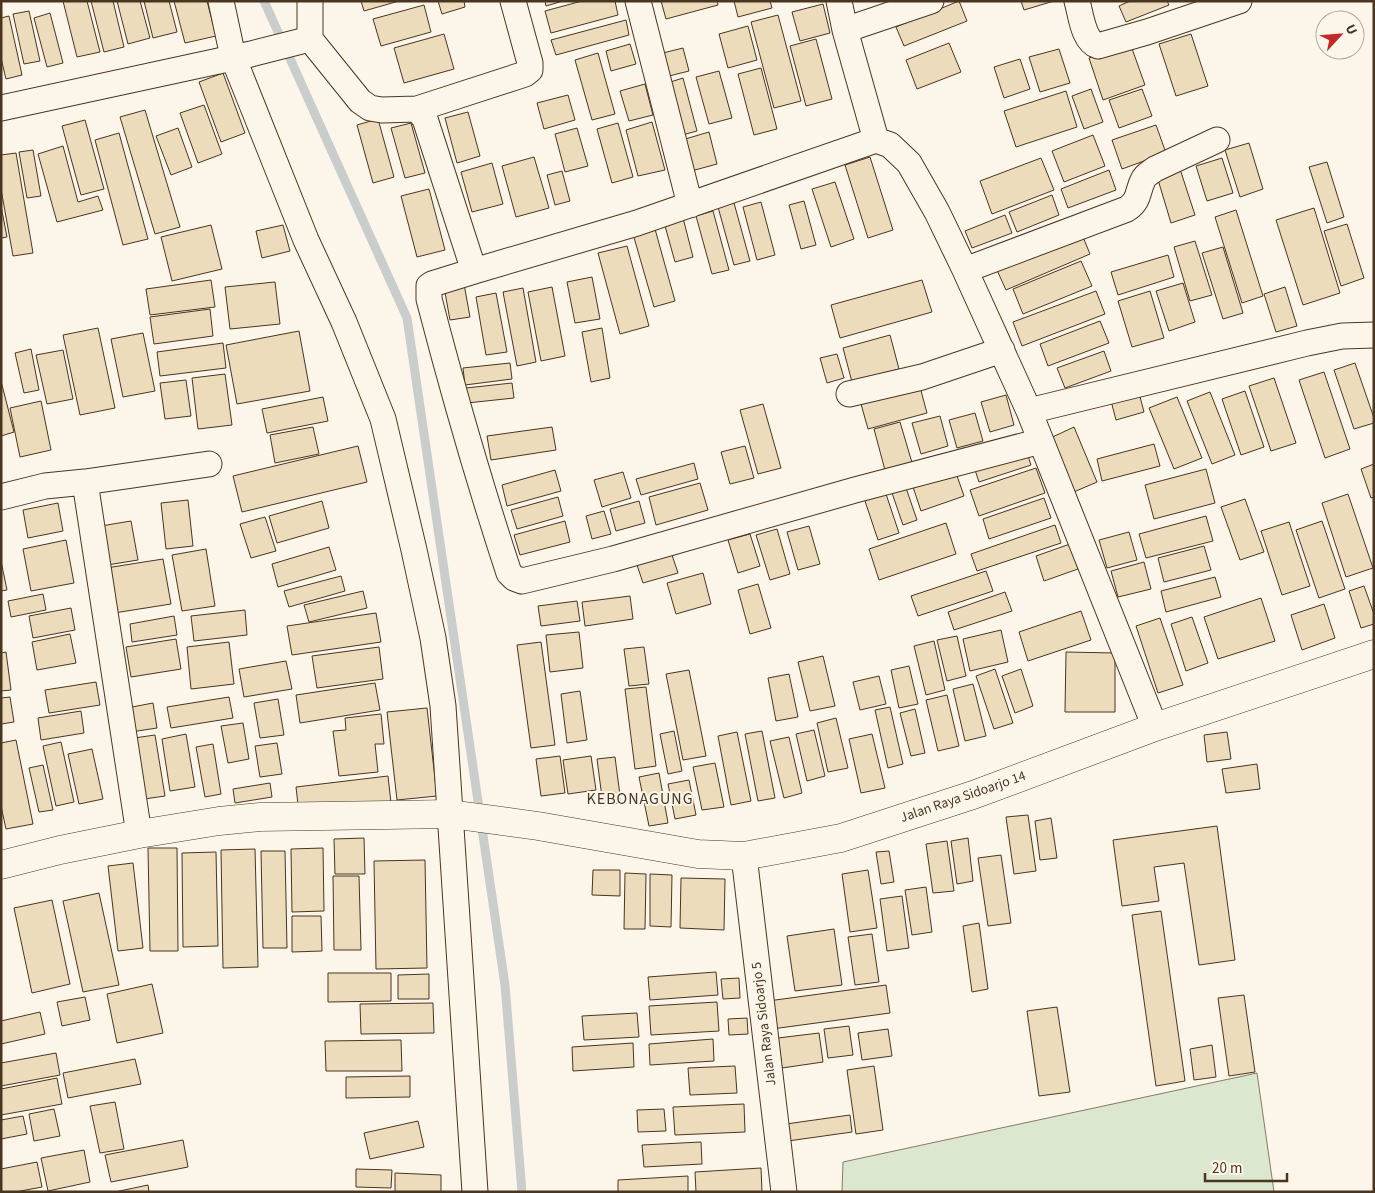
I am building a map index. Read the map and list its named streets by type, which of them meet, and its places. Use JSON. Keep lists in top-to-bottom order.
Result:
{
  "streets": {
    "main road": ["Jalan Raya Sidoarjo 14"],
    "street": ["Jalan Raya Sidoarjo 5"]
  },
  "crossings": [
    ["Jalan Raya Sidoarjo 14", "Jalan Raya Sidoarjo 5"]
  ],
  "districts": ["KEBONAGUNG"],
  "scale_bar": "20 m",
  "north": "top right"
}
